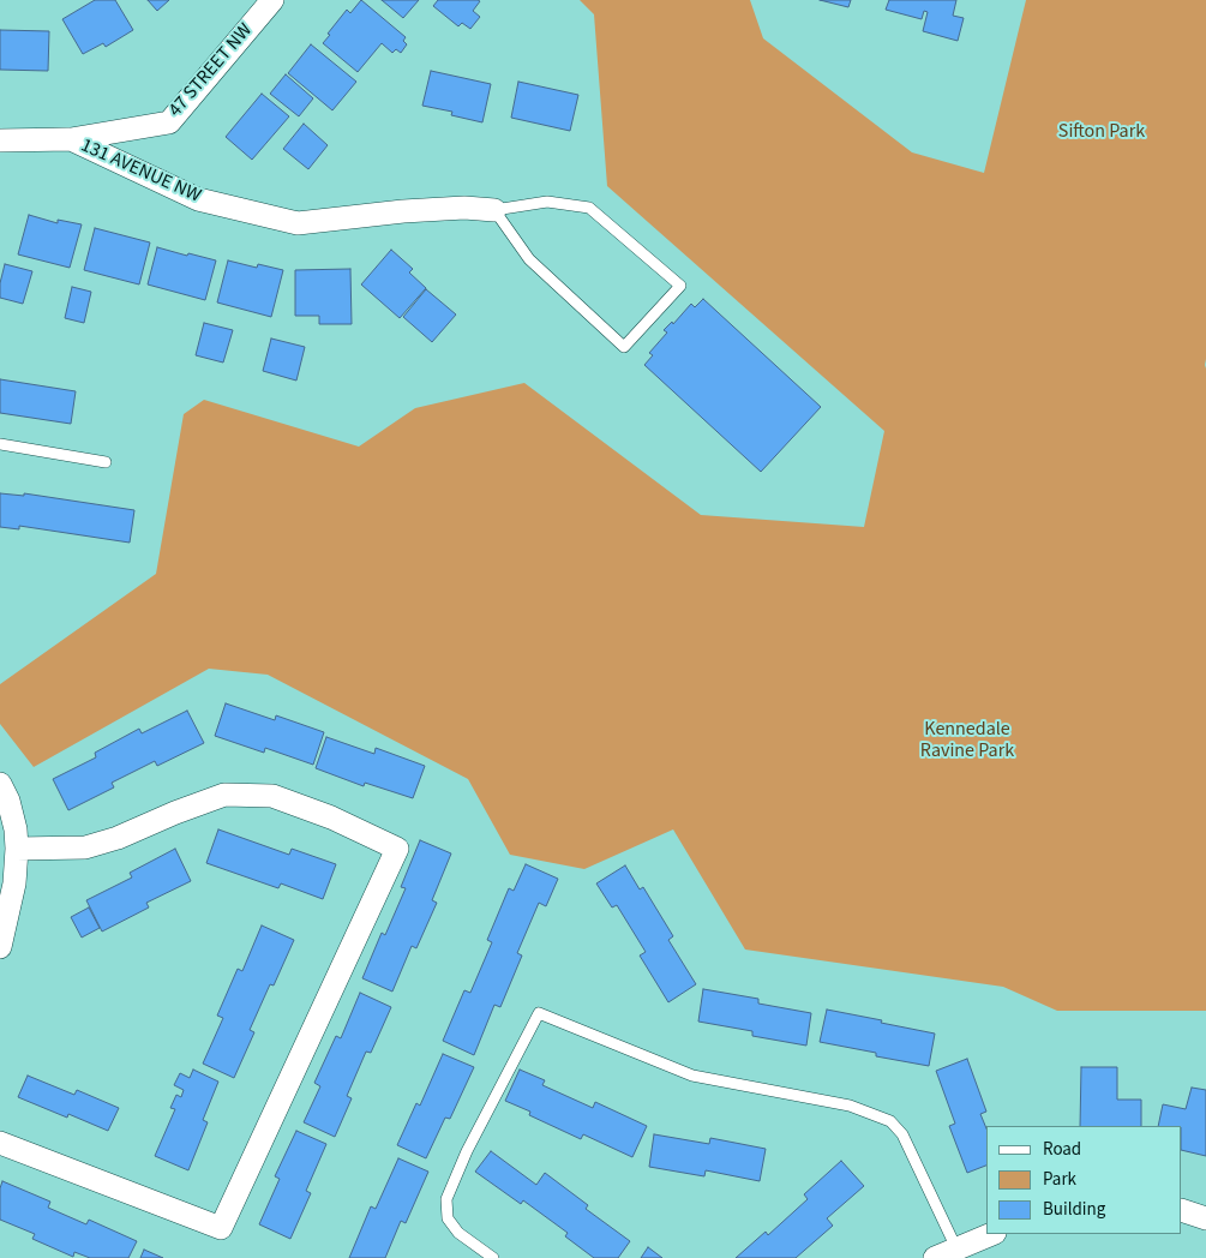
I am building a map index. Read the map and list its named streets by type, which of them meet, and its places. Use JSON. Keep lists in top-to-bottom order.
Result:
{
  "streets": {
    "street": ["47 STREET NW", "131 AVENUE NW"]
  },
  "crossings": [
    ["47 STREET NW", "131 AVENUE NW"]
  ],
  "parks": ["Sifton Park", "Kennedale Ravine Park"],
  "legend": ["Road", "Park", "Building"]
}
